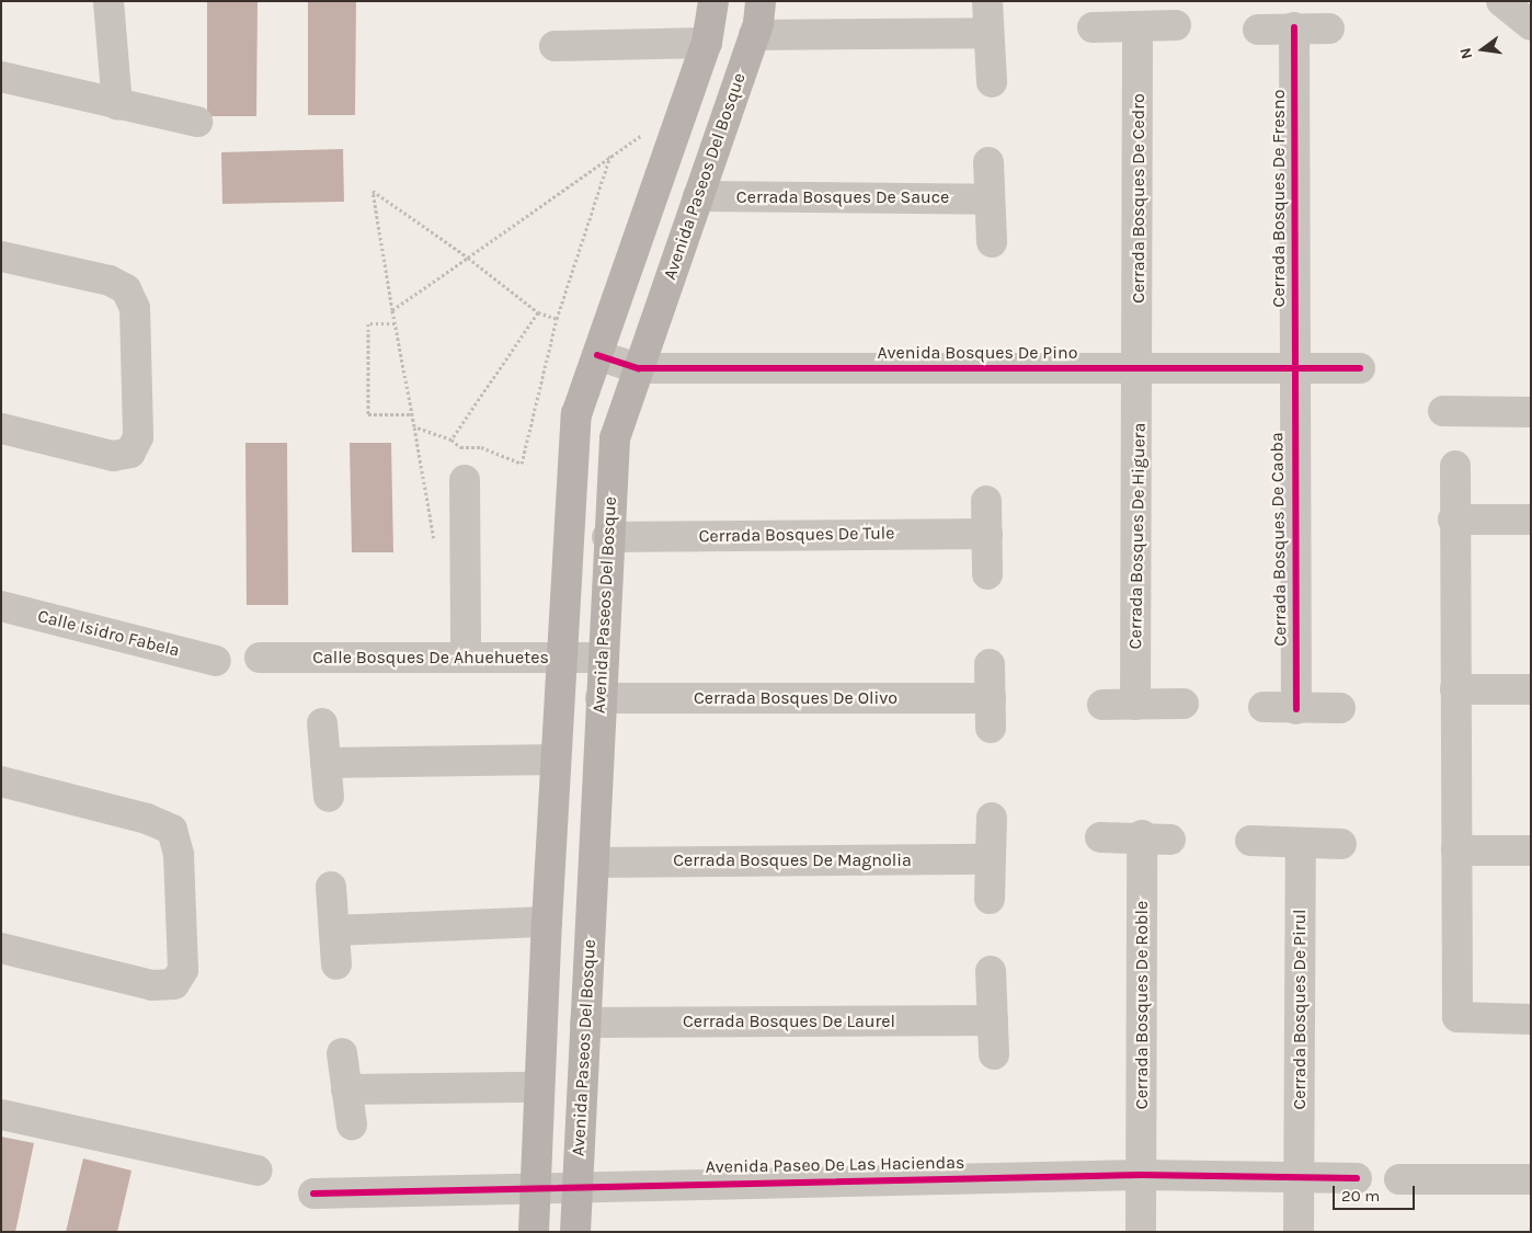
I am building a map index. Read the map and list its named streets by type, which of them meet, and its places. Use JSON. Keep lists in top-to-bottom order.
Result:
{
  "streets": {
    "main road": ["Avenida Paseos Del Bosque"],
    "street": [
      "Cerrada Bosques De Sauce",
      "Cerrada Bosques De Cedro",
      "Cerrada Bosques De Fresno",
      "Avenida Bosques De Pino",
      "Cerrada Bosques De Tule",
      "Cerrada Bosques De Higuera",
      "Cerrada Bosques De Caoba",
      "Calle Isidro Fabela",
      "Calle Bosques De Ahuehuetes",
      "Cerrada Bosques De Olivo",
      "Cerrada Bosques De Magnolia",
      "Cerrada Bosques De Roble",
      "Cerrada Bosques De Pirul",
      "Cerrada Bosques De Laurel",
      "Avenida Paseo De Las Haciendas"
    ]
  },
  "crossings": [
    ["Avenida Paseos Del Bosque", "Cerrada Bosques De Sauce"],
    ["Avenida Paseos Del Bosque", "Avenida Bosques De Pino"],
    ["Avenida Paseos Del Bosque", "Cerrada Bosques De Tule"],
    ["Avenida Paseos Del Bosque", "Calle Bosques De Ahuehuetes"],
    ["Avenida Paseos Del Bosque", "Cerrada Bosques De Olivo"],
    ["Avenida Paseos Del Bosque", "Cerrada Bosques De Magnolia"],
    ["Avenida Paseos Del Bosque", "Cerrada Bosques De Laurel"],
    ["Avenida Paseos Del Bosque", "Avenida Paseo De Las Haciendas"],
    ["Cerrada Bosques De Cedro", "Avenida Bosques De Pino"],
    ["Cerrada Bosques De Cedro", "Cerrada Bosques De Higuera"],
    ["Cerrada Bosques De Fresno", "Avenida Bosques De Pino"],
    ["Cerrada Bosques De Fresno", "Cerrada Bosques De Caoba"],
    ["Avenida Bosques De Pino", "Cerrada Bosques De Higuera"],
    ["Avenida Bosques De Pino", "Cerrada Bosques De Caoba"],
    ["Cerrada Bosques De Roble", "Avenida Paseo De Las Haciendas"],
    ["Cerrada Bosques De Pirul", "Avenida Paseo De Las Haciendas"]
  ],
  "scale_bar": "20 m",
  "north": "left"
}
